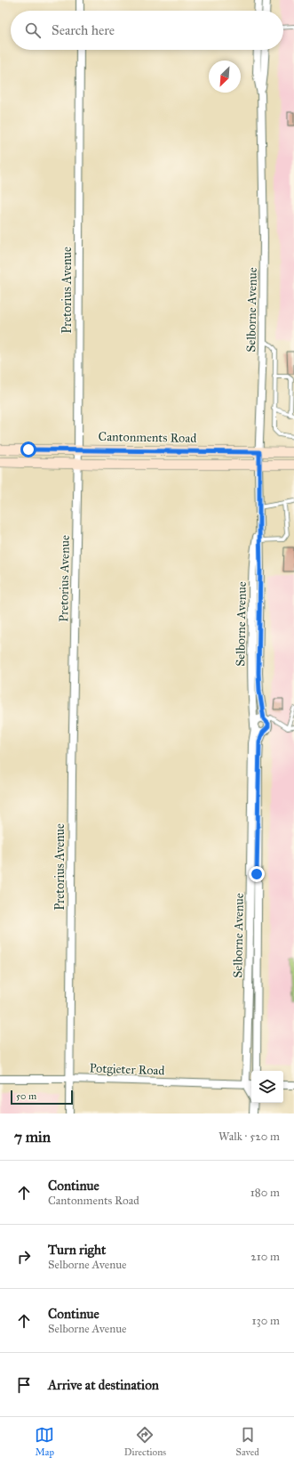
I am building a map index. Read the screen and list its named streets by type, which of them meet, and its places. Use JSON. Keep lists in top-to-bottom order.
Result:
{
  "streets": {
    "main road": ["Cantonments Road"],
    "street": ["Pretorius Avenue", "Selborne Avenue", "Potgieter Road"]
  },
  "crossings": [
    ["Pretorius Avenue", "Cantonments Road"],
    ["Pretorius Avenue", "Potgieter Road"],
    ["Selborne Avenue", "Cantonments Road"],
    ["Selborne Avenue", "Potgieter Road"]
  ],
  "scale_bar": "50 m",
  "north": "bottom left",
  "page": {
    "search": "Search here",
    "scale": "50 m",
    "heading": ["7 min", "Walk · 520 m"],
    "list": [
      ["Continue", "Cantonments Road", "180 m"],
      ["Turn right", "Selborne Avenue", "210 m"],
      ["Continue", "Selborne Avenue", "130 m"],
      "Arrive at destination"
    ],
    "nav": ["Map", "Directions", "Saved"]
  }
}
